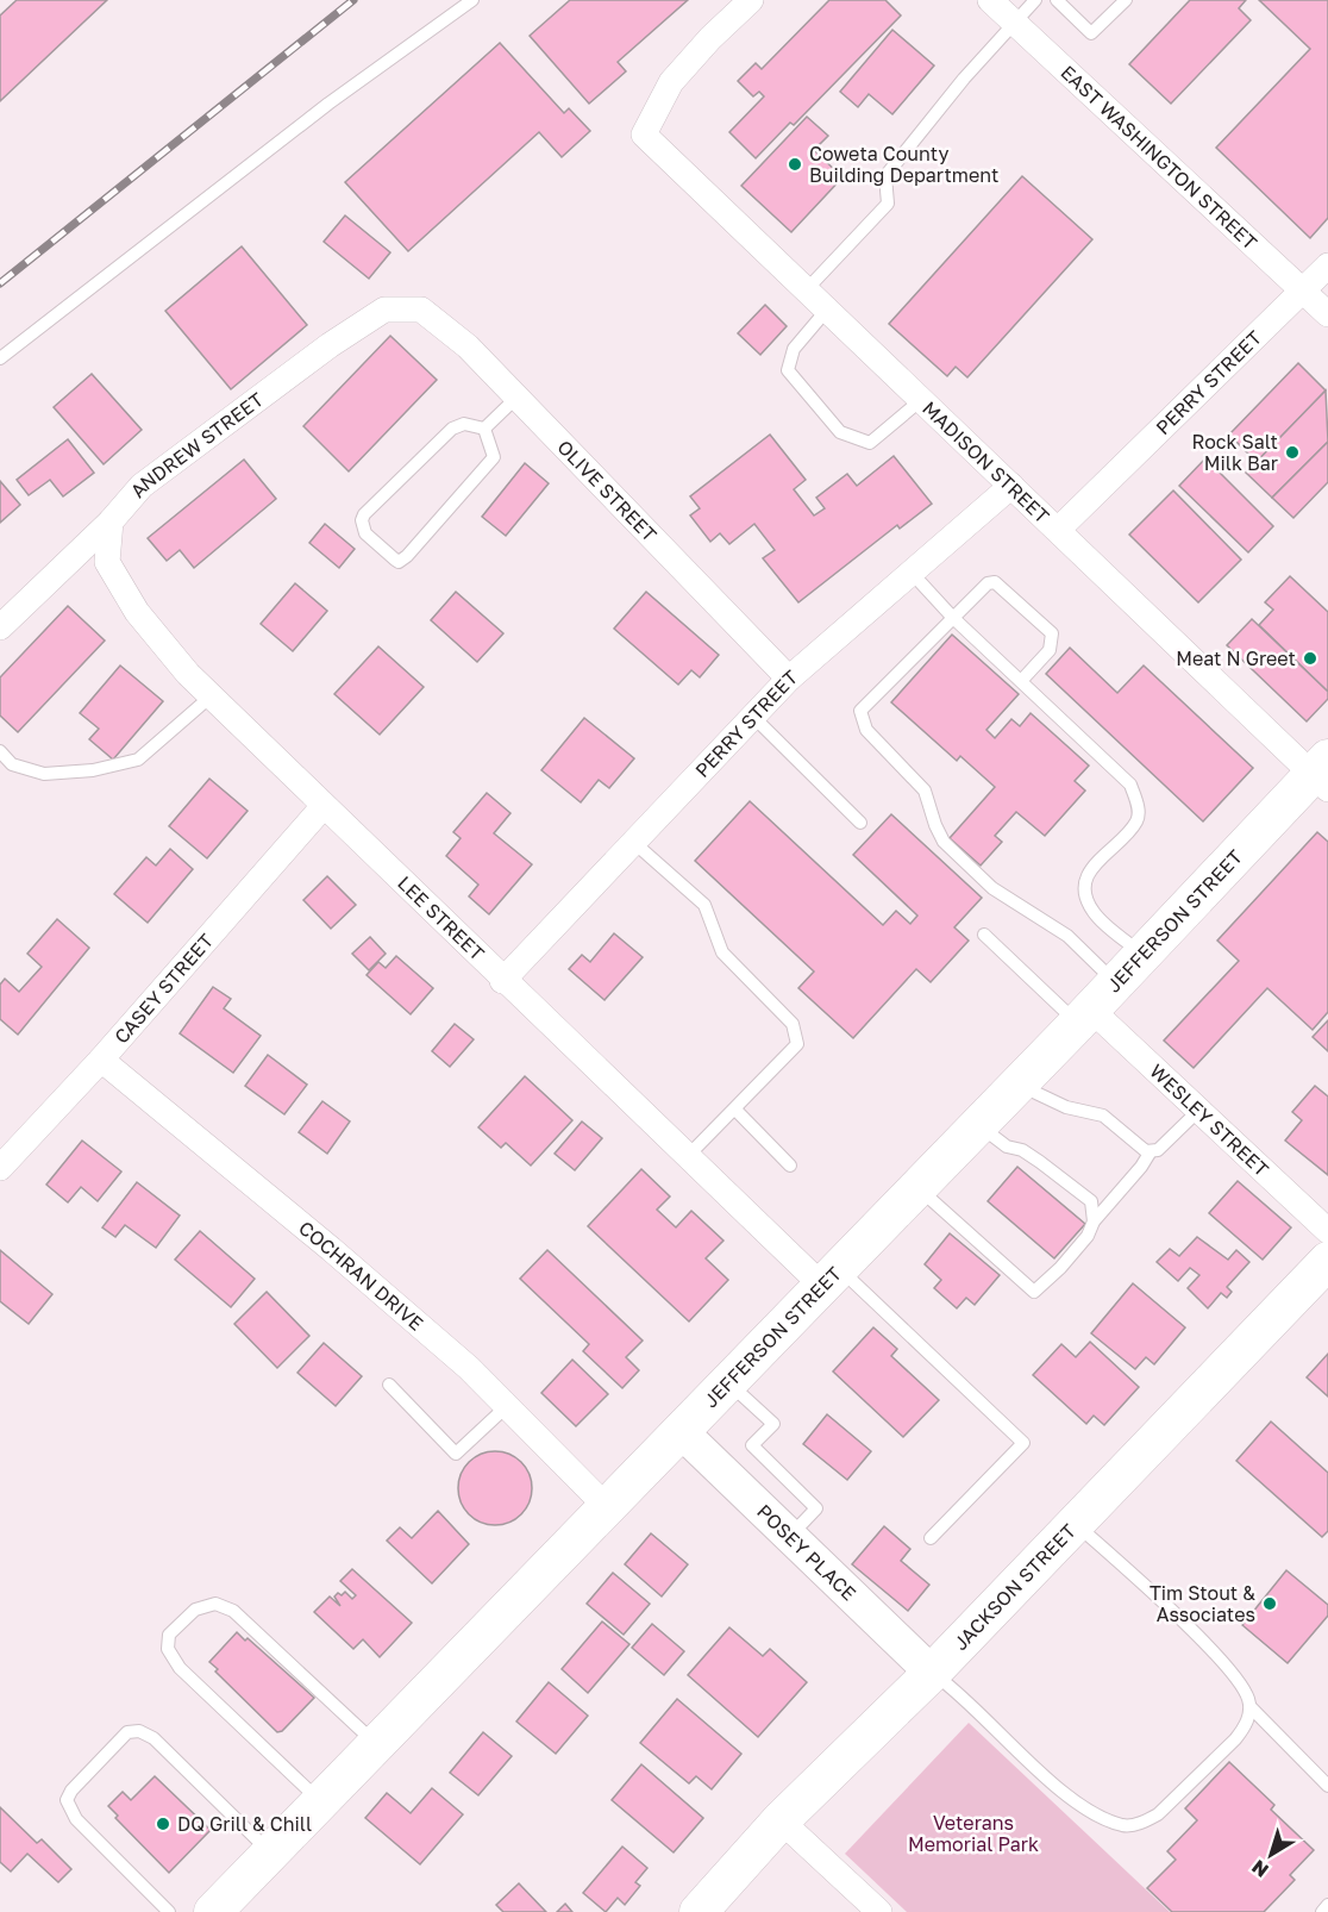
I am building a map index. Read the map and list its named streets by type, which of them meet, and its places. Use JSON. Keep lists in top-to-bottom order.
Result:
{
  "streets": {
    "main road": ["JEFFERSON STREET", "JACKSON STREET"],
    "street": [
      "EAST WASHINGTON STREET",
      "PERRY STREET",
      "ANDREW STREET",
      "MADISON STREET",
      "OLIVE STREET",
      "LEE STREET",
      "CASEY STREET",
      "WESLEY STREET",
      "COCHRAN DRIVE",
      "POSEY PLACE"
    ]
  },
  "crossings": [
    ["EAST WASHINGTON STREET", "PERRY STREET"],
    ["PERRY STREET", "MADISON STREET"],
    ["PERRY STREET", "OLIVE STREET"],
    ["PERRY STREET", "LEE STREET"],
    ["ANDREW STREET", "OLIVE STREET"],
    ["ANDREW STREET", "LEE STREET"],
    ["MADISON STREET", "JEFFERSON STREET"],
    ["LEE STREET", "JEFFERSON STREET"],
    ["LEE STREET", "CASEY STREET"],
    ["JEFFERSON STREET", "WESLEY STREET"],
    ["JEFFERSON STREET", "COCHRAN DRIVE"],
    ["JEFFERSON STREET", "POSEY PLACE"],
    ["CASEY STREET", "COCHRAN DRIVE"],
    ["POSEY PLACE", "JACKSON STREET"]
  ],
  "parks": ["Veterans Memorial Park"],
  "places": [
    "Coweta County Building Department",
    "Rock Salt Milk Bar",
    "Meat N Greet",
    "Tim Stout & Associates",
    "DQ Grill & Chill"
  ],
  "north": "bottom left"
}
